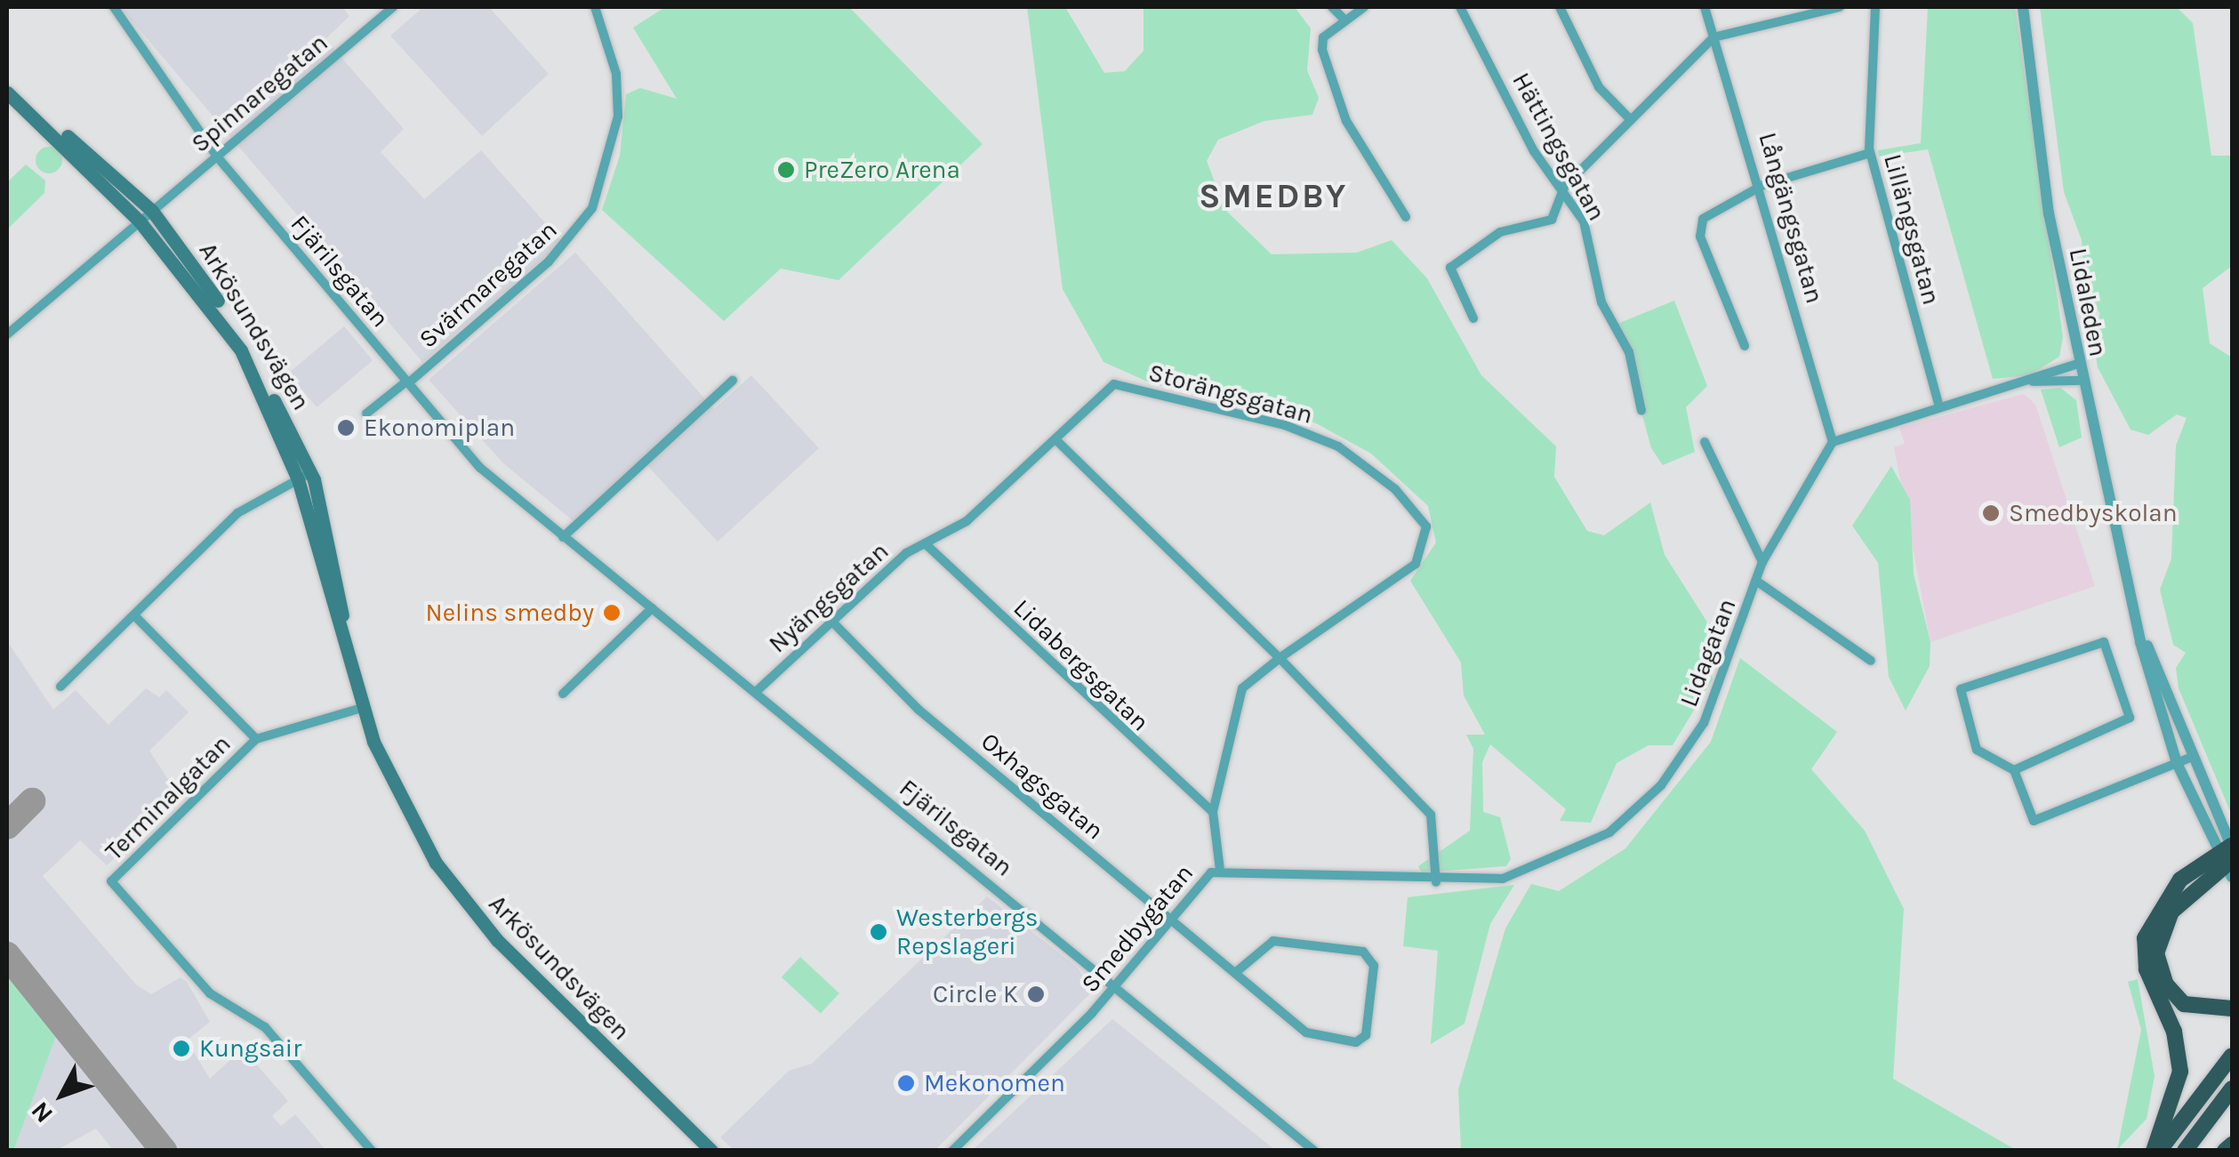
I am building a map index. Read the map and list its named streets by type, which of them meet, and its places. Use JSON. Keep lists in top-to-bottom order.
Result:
{
  "streets": {
    "main road": ["Arkösundsvägen"],
    "street": [
      "Spinnaregatan",
      "Hättingsgatan",
      "Långängsgatan",
      "Lillängsgatan",
      "Fjärilsgatan",
      "Svärmaregatan",
      "Lidaleden",
      "Storängsgatan",
      "Nyängsgatan",
      "Lidagatan",
      "Lidabergsgatan",
      "Oxhagsgatan",
      "Terminalgatan",
      "Smedbygatan"
    ]
  },
  "crossings": [
    ["Spinnaregatan", "Fjärilsgatan"],
    ["Spinnaregatan", "Arkösundsvägen"],
    ["Långängsgatan", "Lidagatan"],
    ["Fjärilsgatan", "Svärmaregatan"],
    ["Fjärilsgatan", "Nyängsgatan"],
    ["Fjärilsgatan", "Smedbygatan"],
    ["Arkösundsvägen", "Terminalgatan"],
    ["Storängsgatan", "Nyängsgatan"],
    ["Storängsgatan", "Smedbygatan"],
    ["Nyängsgatan", "Lidabergsgatan"],
    ["Nyängsgatan", "Oxhagsgatan"],
    ["Lidagatan", "Smedbygatan"],
    ["Lidabergsgatan", "Smedbygatan"],
    ["Oxhagsgatan", "Smedbygatan"]
  ],
  "districts": ["SMEDBY"],
  "places": [
    "PreZero Arena",
    "Ekonomiplan",
    "Smedbyskolan",
    "Nelins smedby",
    "Westerbergs Repslageri",
    "Circle K",
    "Kungsair",
    "Mekonomen"
  ],
  "north": "bottom left"
}
